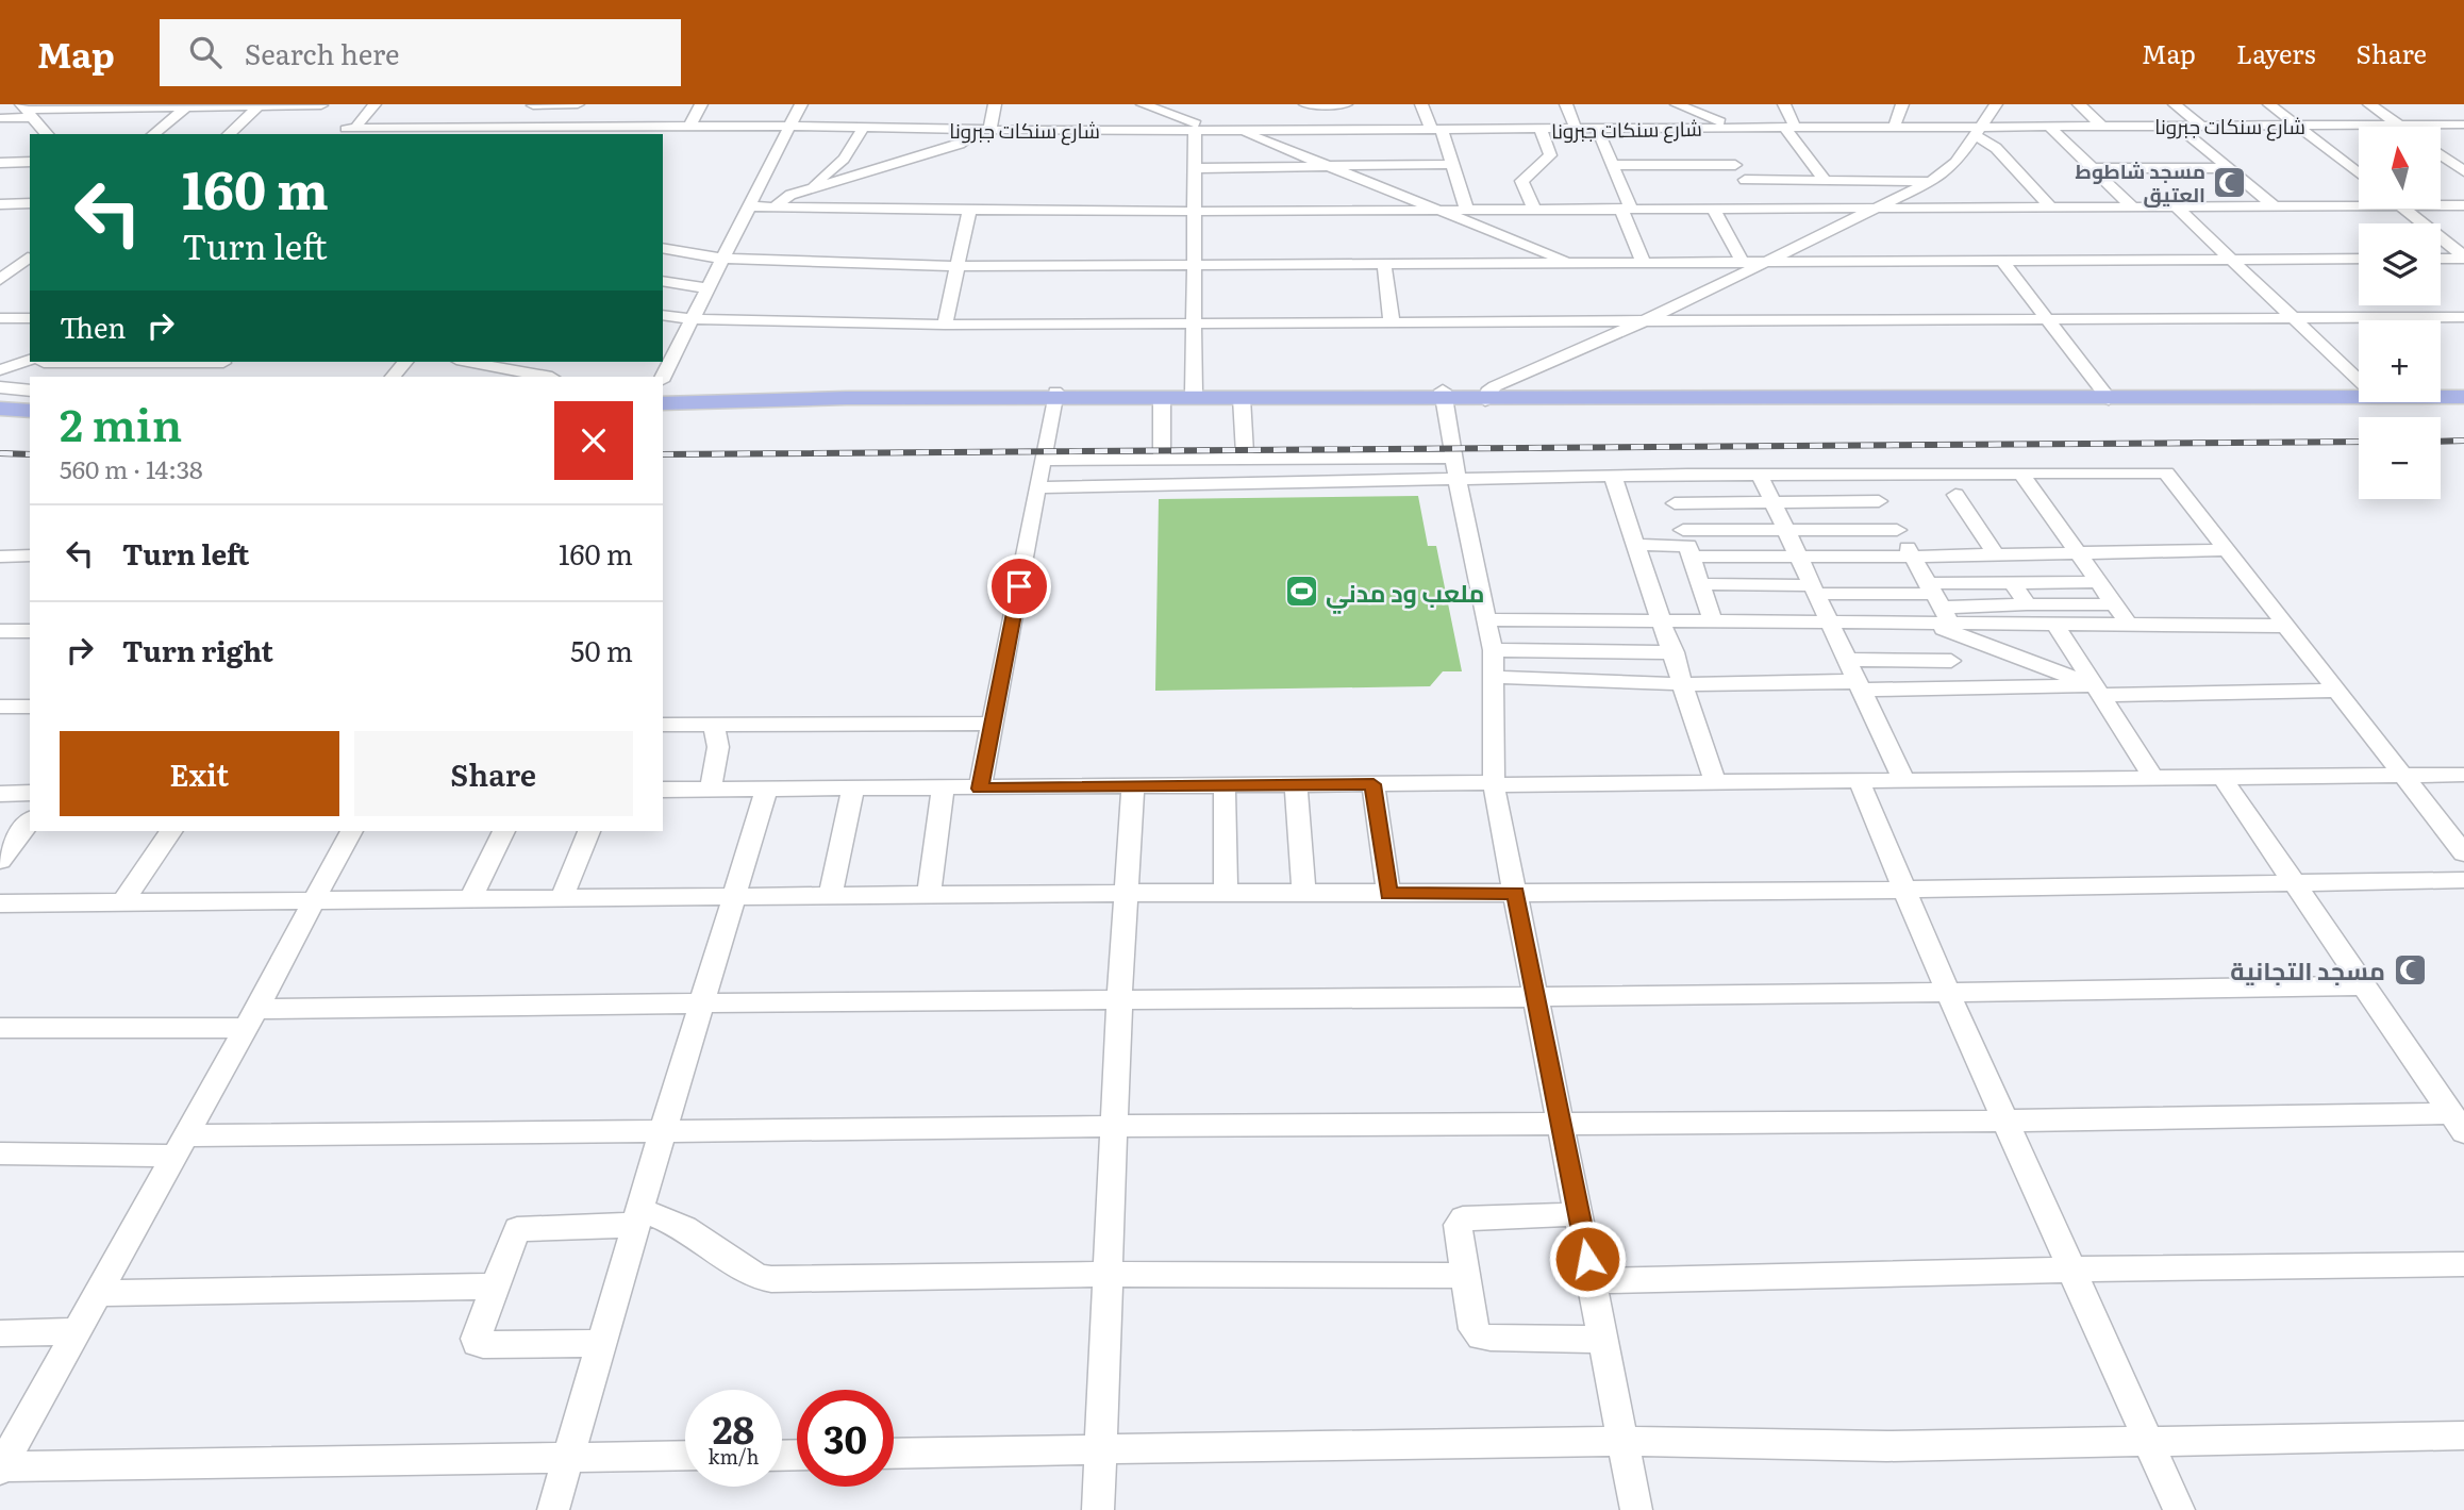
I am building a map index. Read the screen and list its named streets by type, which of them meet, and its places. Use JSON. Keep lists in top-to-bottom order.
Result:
{
  "streets": {
    "street": ["شارع سنكات جبرونا"]
  },
  "places": {
    "mosque": ["مسجد شاطوط العتيق", "مسجد التجانية"],
    "sports": ["ملعب ود مدني"]
  },
  "north": "top",
  "page": {
    "header": "Map",
    "search": "Search here",
    "nav": ["Map", "Layers", "Share"],
    "map_buttons": ["+", "−"],
    "turn": ["160 m", "Turn left"],
    "then": "Then",
    "heading": ["2 min", "560 m · 14:38"],
    "list": [
      {
        "name": "Turn left",
        "value": "160 m"
      },
      {
        "name": "Turn right",
        "value": "50 m"
      }
    ],
    "buttons": ["Exit", "Share"],
    "speed": "28 km/h",
    "limit": "30"
  }
}
